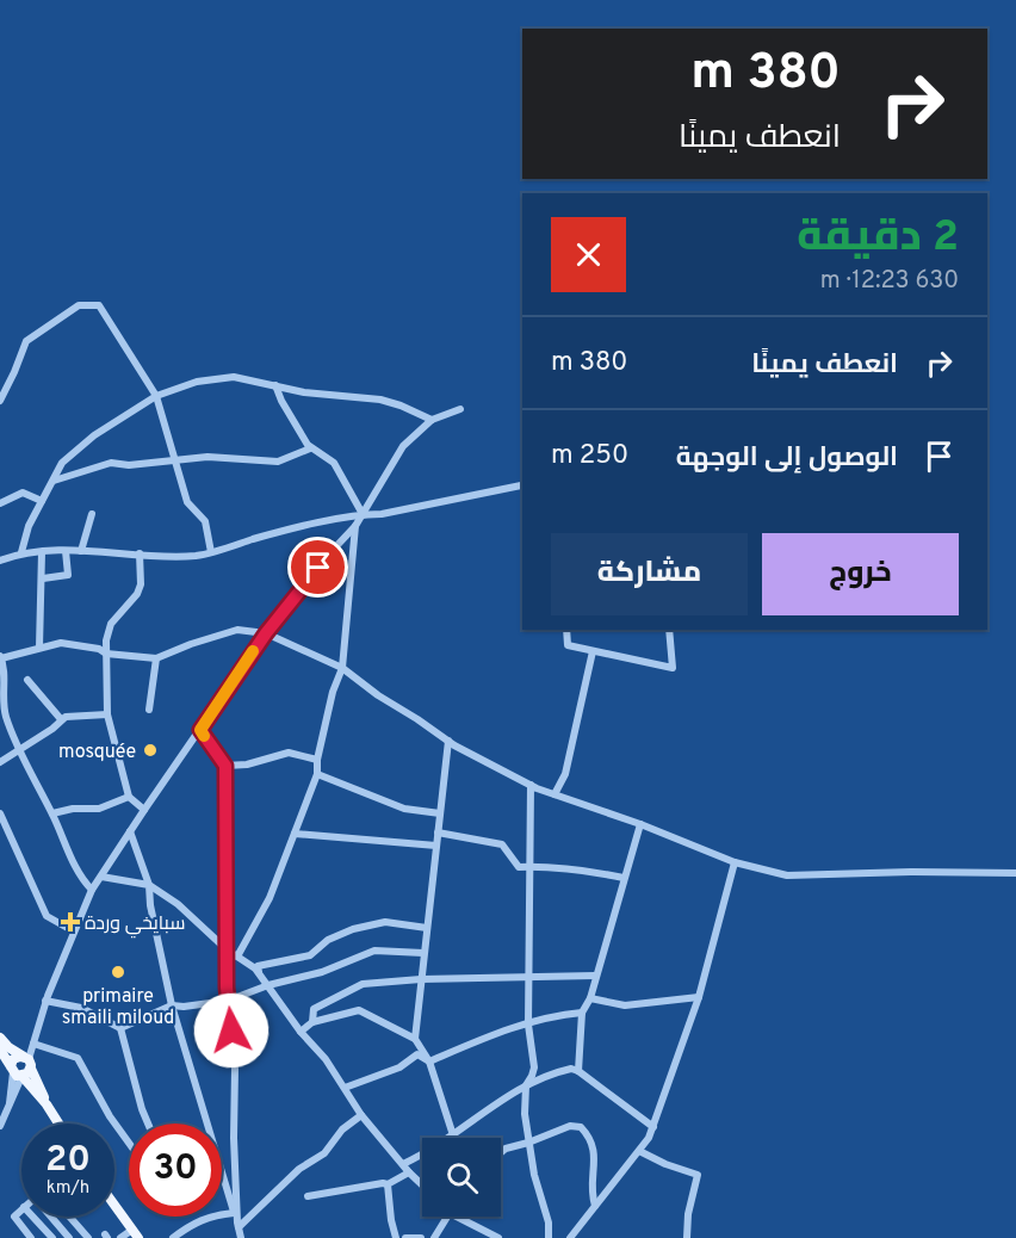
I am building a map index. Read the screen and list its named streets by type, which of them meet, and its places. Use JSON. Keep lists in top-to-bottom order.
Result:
{
  "places": {
    "other": ["mosquée", "primaire smaili miloud"],
    "health": ["سبايخي وردة"]
  },
  "page": {
    "turn": ["380 m", "انعطف يمينًا"],
    "heading": ["2 دقيقة", "630 m · 12:23"],
    "list": [
      {
        "name": "انعطف يمينًا",
        "value": "380 m"
      },
      {
        "name": "الوصول إلى الوجهة",
        "value": "250 m"
      }
    ],
    "buttons": ["خروج", "مشاركة"],
    "speed": "20 km/h",
    "limit": "30"
  }
}
